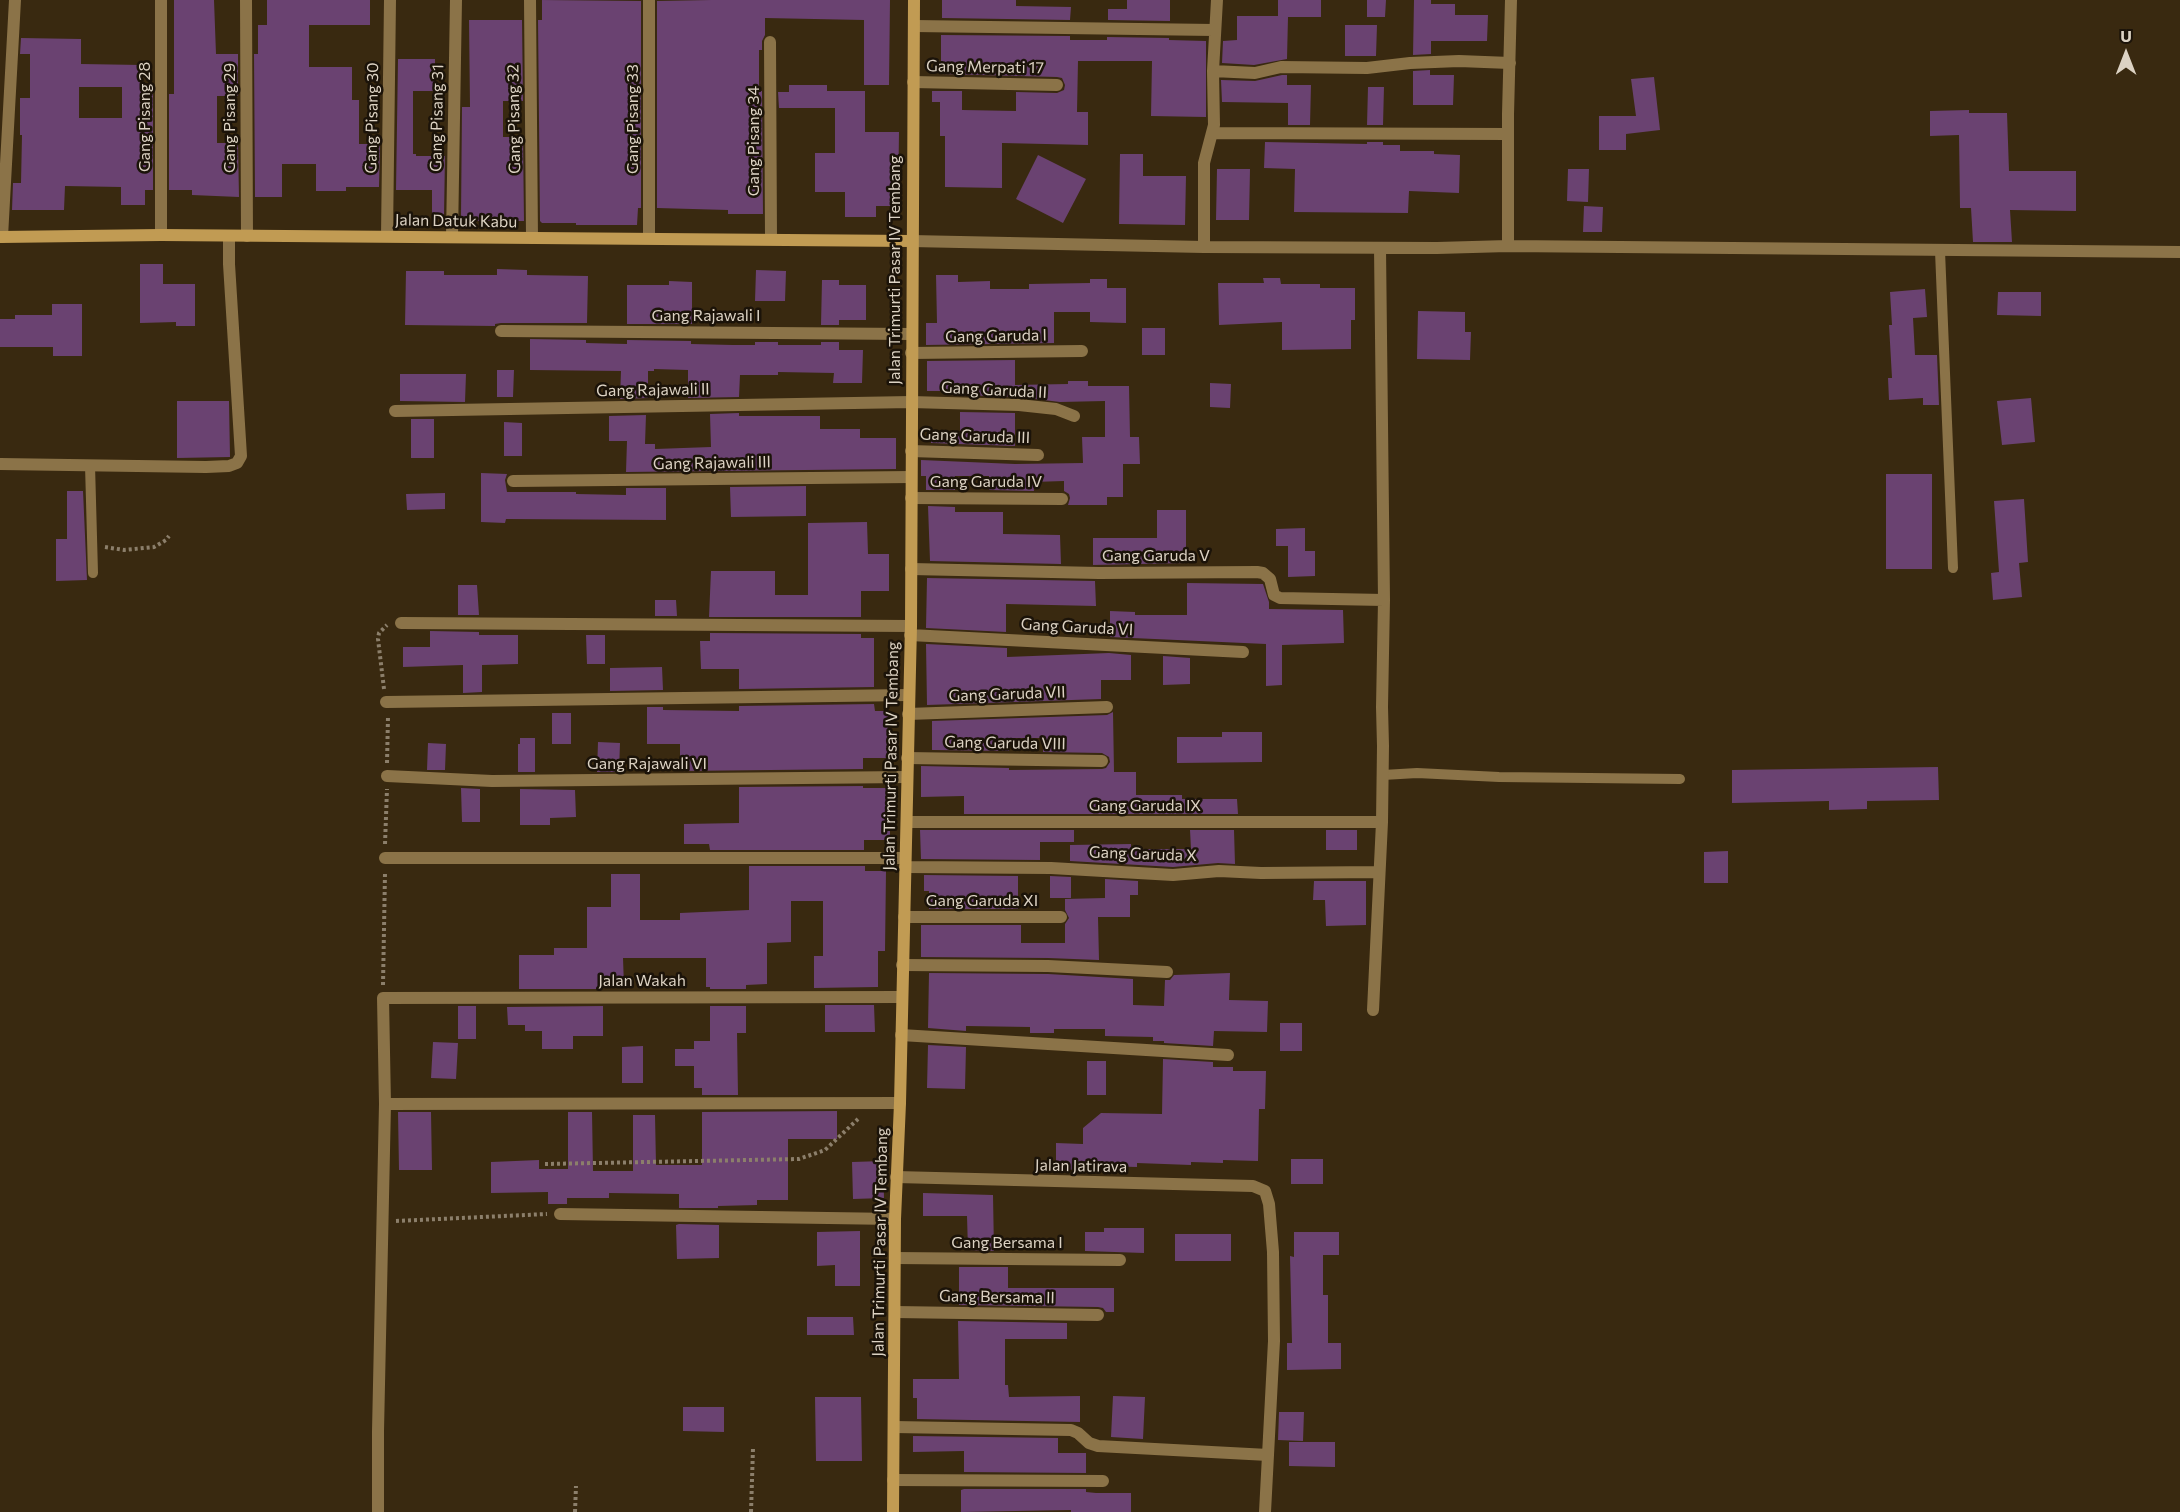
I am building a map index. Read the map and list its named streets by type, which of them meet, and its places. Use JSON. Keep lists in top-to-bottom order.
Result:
{
  "streets": {
    "street": [
      "Gang Merpati 17",
      "Gang Pisang 28",
      "Gang Pisang 29",
      "Gang Pisang 30",
      "Gang Pisang 31",
      "Gang Pisang 32",
      "Gang Pisang 33",
      "Gang Pisang 34",
      "Jalan Datuk Kabu",
      "Jalan Trimurti Pasar IV Tembang",
      "Gang Rajawali I",
      "Gang Garuda I",
      "Gang Rajawali II",
      "Gang Garuda II",
      "Gang Garuda III",
      "Gang Rajawali III",
      "Gang Garuda IV",
      "Gang Garuda V",
      "Gang Garuda VI",
      "Gang Garuda VII",
      "Gang Garuda VIII",
      "Gang Rajawali VI",
      "Gang Garuda IX",
      "Gang Garuda X",
      "Gang Garuda XI",
      "Jalan Wakah",
      "Jalan Jatirava",
      "Gang Bersama I",
      "Gang Bersama II"
    ]
  },
  "crossings": [
    ["Gang Merpati 17", "Jalan Trimurti Pasar IV Tembang"],
    ["Gang Pisang 28", "Jalan Datuk Kabu"],
    ["Gang Pisang 29", "Jalan Datuk Kabu"],
    ["Gang Pisang 30", "Jalan Datuk Kabu"],
    ["Gang Pisang 31", "Jalan Datuk Kabu"],
    ["Gang Pisang 32", "Jalan Datuk Kabu"],
    ["Gang Pisang 33", "Jalan Datuk Kabu"],
    ["Gang Pisang 34", "Jalan Datuk Kabu"],
    ["Jalan Datuk Kabu", "Jalan Trimurti Pasar IV Tembang"],
    ["Jalan Trimurti Pasar IV Tembang", "Gang Rajawali I"],
    ["Jalan Trimurti Pasar IV Tembang", "Gang Garuda I"],
    ["Jalan Trimurti Pasar IV Tembang", "Gang Rajawali II"],
    ["Jalan Trimurti Pasar IV Tembang", "Gang Garuda II"],
    ["Jalan Trimurti Pasar IV Tembang", "Gang Garuda III"],
    ["Jalan Trimurti Pasar IV Tembang", "Gang Rajawali III"],
    ["Jalan Trimurti Pasar IV Tembang", "Gang Garuda IV"],
    ["Jalan Trimurti Pasar IV Tembang", "Gang Garuda V"],
    ["Jalan Trimurti Pasar IV Tembang", "Gang Garuda VI"],
    ["Jalan Trimurti Pasar IV Tembang", "Gang Garuda VII"],
    ["Jalan Trimurti Pasar IV Tembang", "Gang Garuda VIII"],
    ["Jalan Trimurti Pasar IV Tembang", "Gang Rajawali VI"],
    ["Jalan Trimurti Pasar IV Tembang", "Gang Garuda IX"],
    ["Jalan Trimurti Pasar IV Tembang", "Gang Garuda X"],
    ["Jalan Trimurti Pasar IV Tembang", "Gang Garuda XI"],
    ["Jalan Trimurti Pasar IV Tembang", "Jalan Wakah"],
    ["Jalan Trimurti Pasar IV Tembang", "Jalan Jatirava"],
    ["Jalan Trimurti Pasar IV Tembang", "Gang Bersama I"],
    ["Jalan Trimurti Pasar IV Tembang", "Gang Bersama II"],
    ["Gang Rajawali II", "Gang Garuda II"]
  ],
  "north": "top"
}
